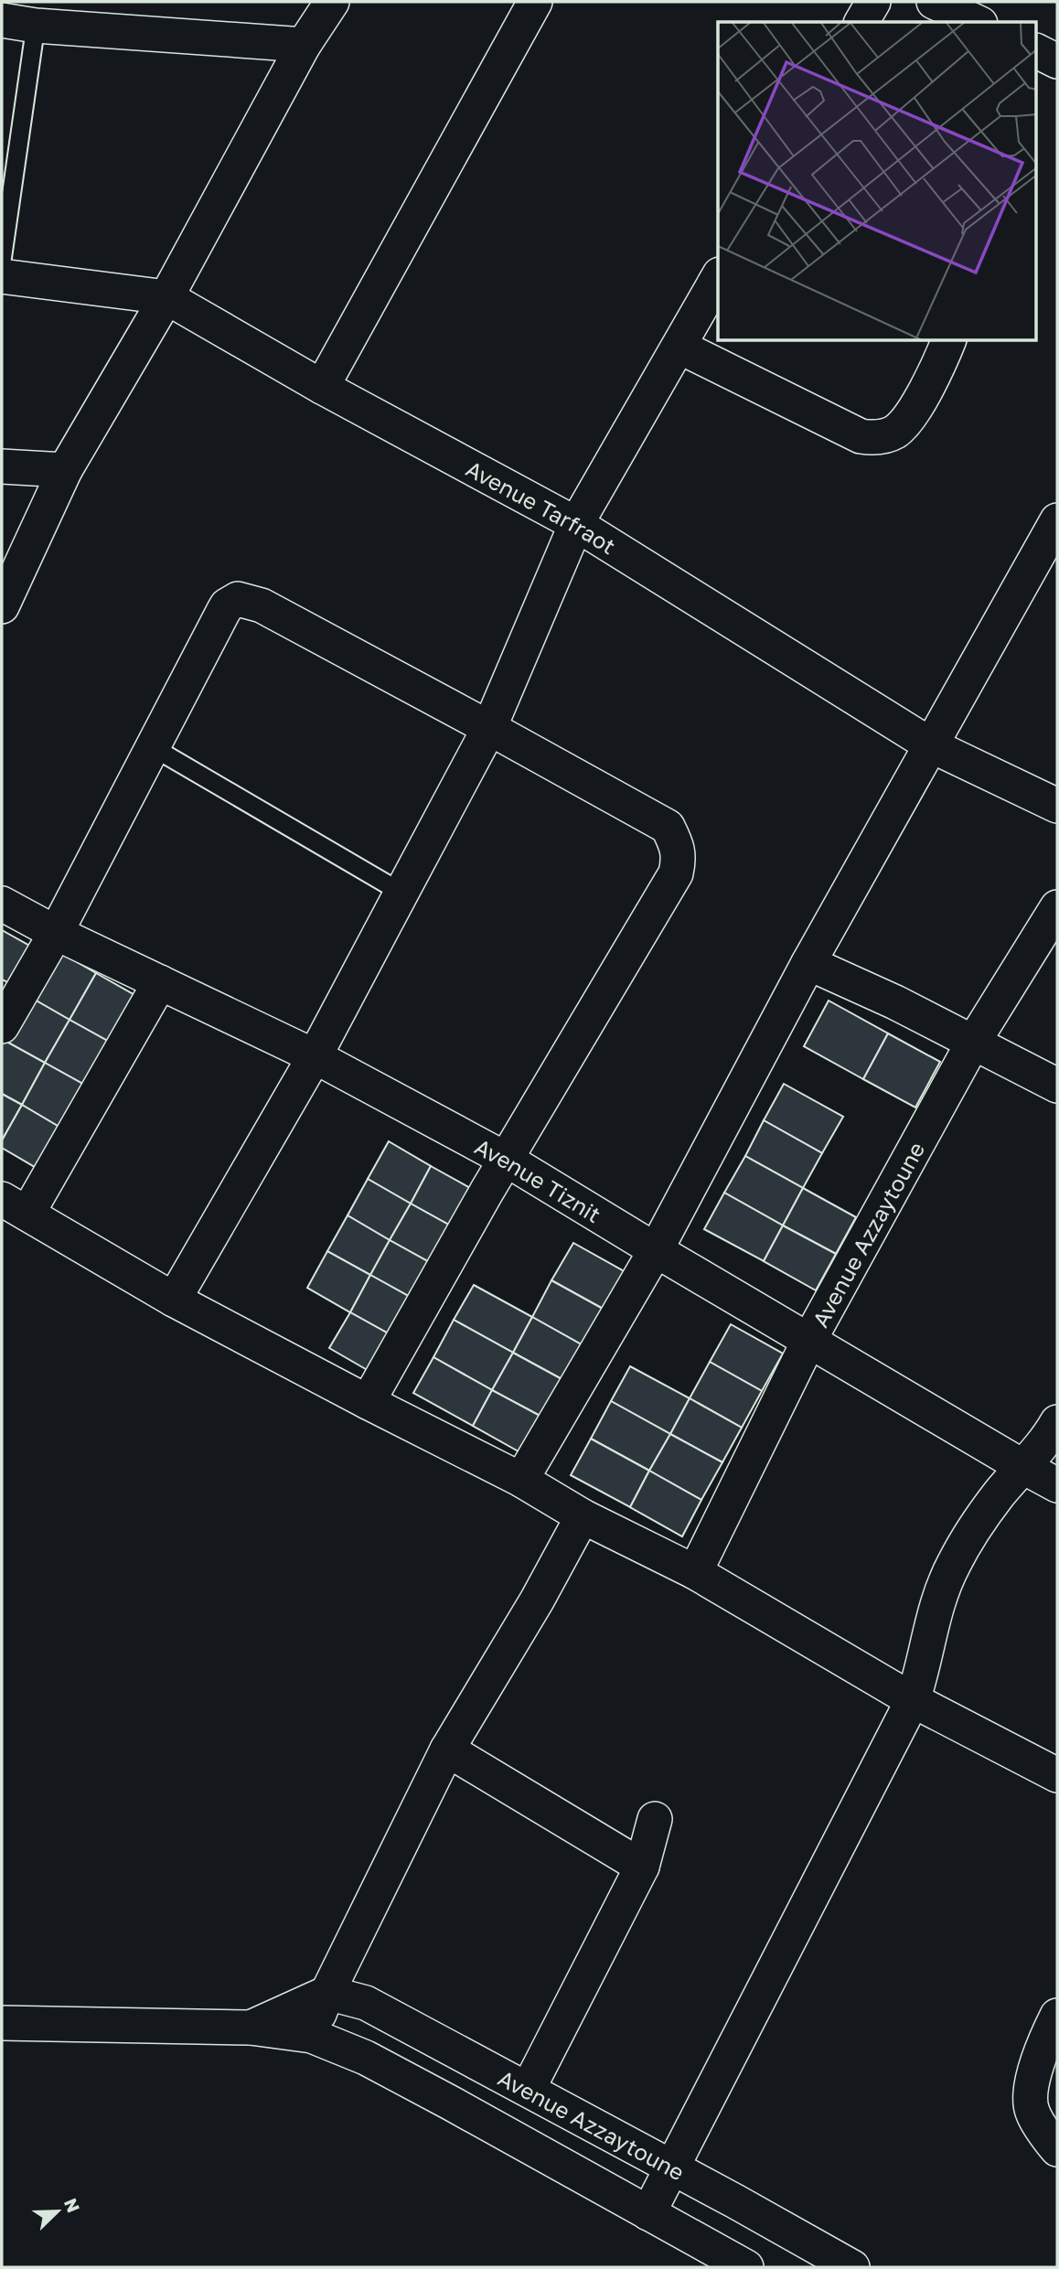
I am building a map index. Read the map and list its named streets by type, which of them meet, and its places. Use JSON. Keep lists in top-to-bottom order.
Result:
{
  "streets": {
    "street": ["Avenue Tarfraot", "Avenue Tiznit", "Avenue Azzaytoune"]
  },
  "crossings": [
    ["Avenue Tiznit", "Avenue Azzaytoune"]
  ],
  "north": "top right"
}
